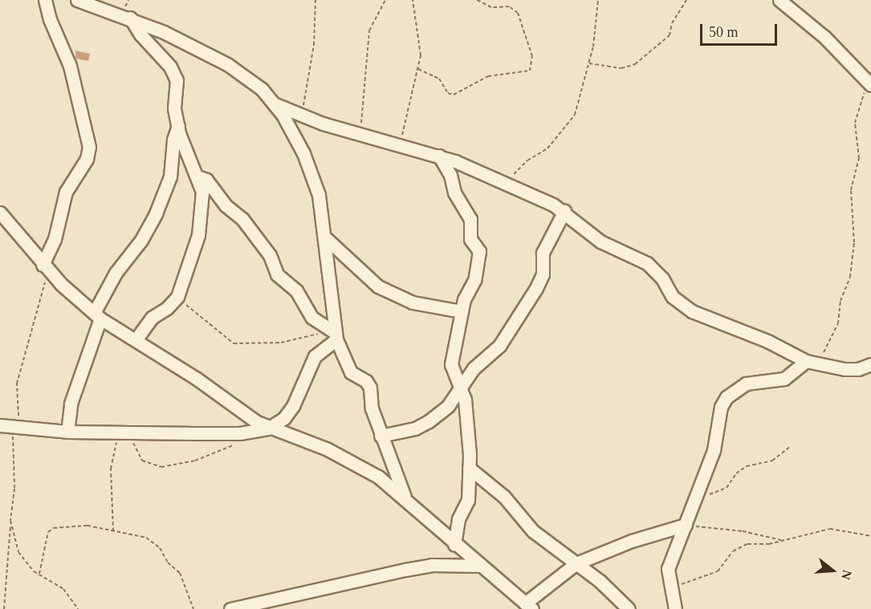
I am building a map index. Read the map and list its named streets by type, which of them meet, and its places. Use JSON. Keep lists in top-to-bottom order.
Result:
{
  "scale_bar": "50 m",
  "north": "right"
}
